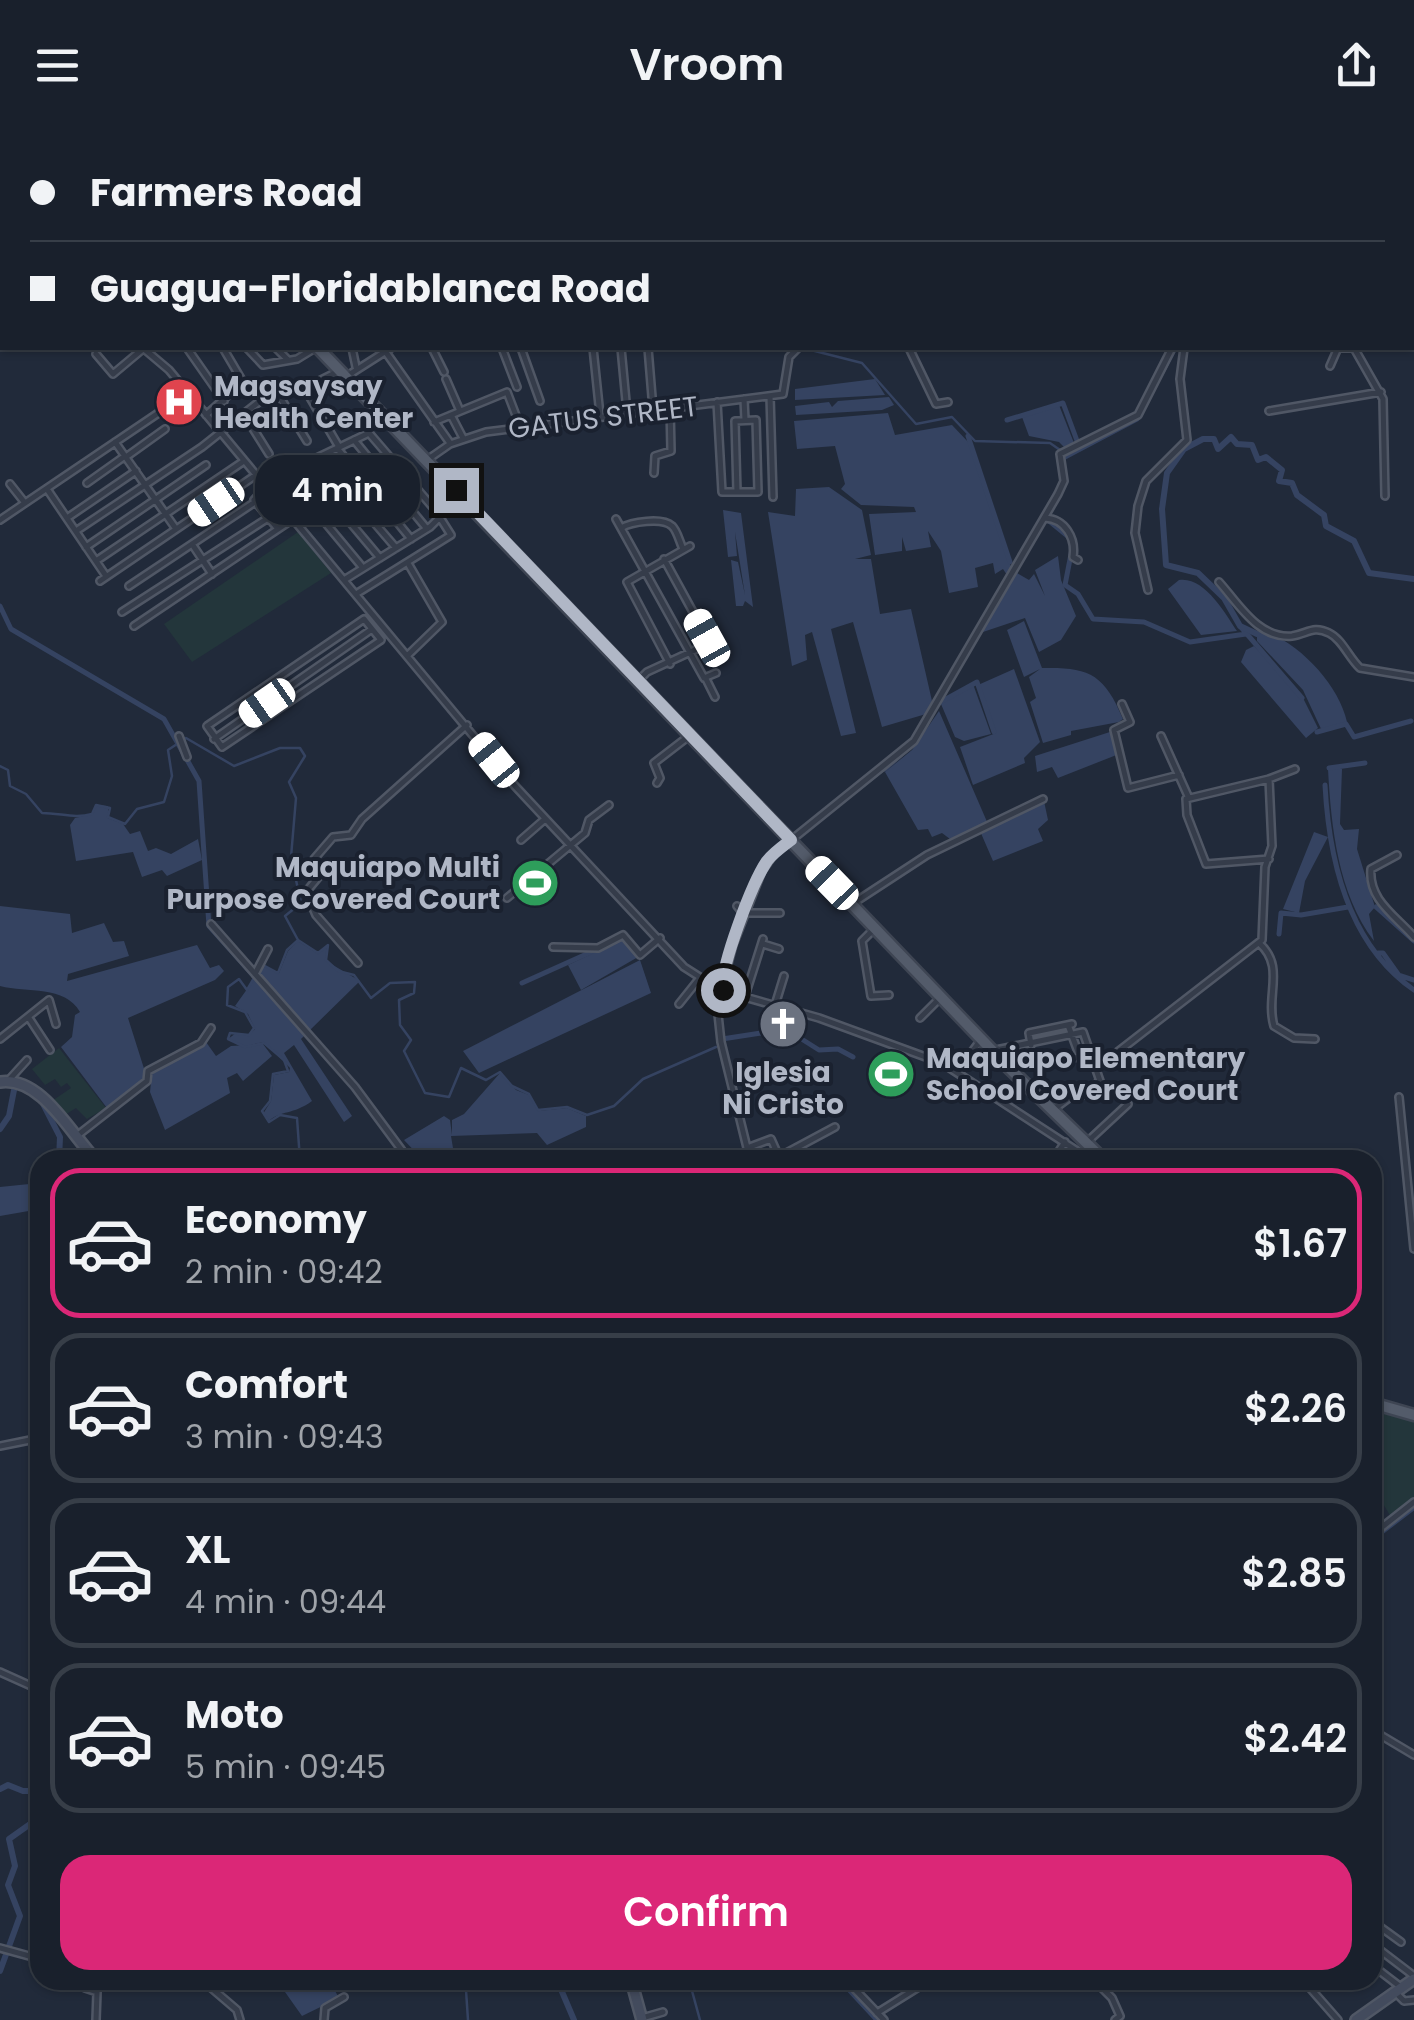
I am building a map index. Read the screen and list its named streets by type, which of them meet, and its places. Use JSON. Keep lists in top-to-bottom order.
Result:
{
  "streets": {
    "street": ["GATUS STREET"]
  },
  "places": {
    "hospital": ["Magsaysay Health Center"],
    "sports": ["Maquiapo Multi Purpose Covered Court", "Maquiapo Elementary School Covered Court"],
    "church": ["Iglesia Ni Cristo"]
  },
  "page": {
    "header": "Vroom",
    "banner": ["Farmers Road", "Guagua-Floridablanca Road"],
    "bubble": "4 min",
    "list": [
      {
        "name": "Economy",
        "note": "2 min · 09:42",
        "value": "$1.67"
      },
      {
        "name": "Comfort",
        "note": "3 min · 09:43",
        "value": "$2.26"
      },
      {
        "name": "XL",
        "note": "4 min · 09:44",
        "value": "$2.85"
      },
      {
        "name": "Moto",
        "note": "5 min · 09:45",
        "value": "$2.42"
      }
    ],
    "buttons": "Confirm"
  }
}
